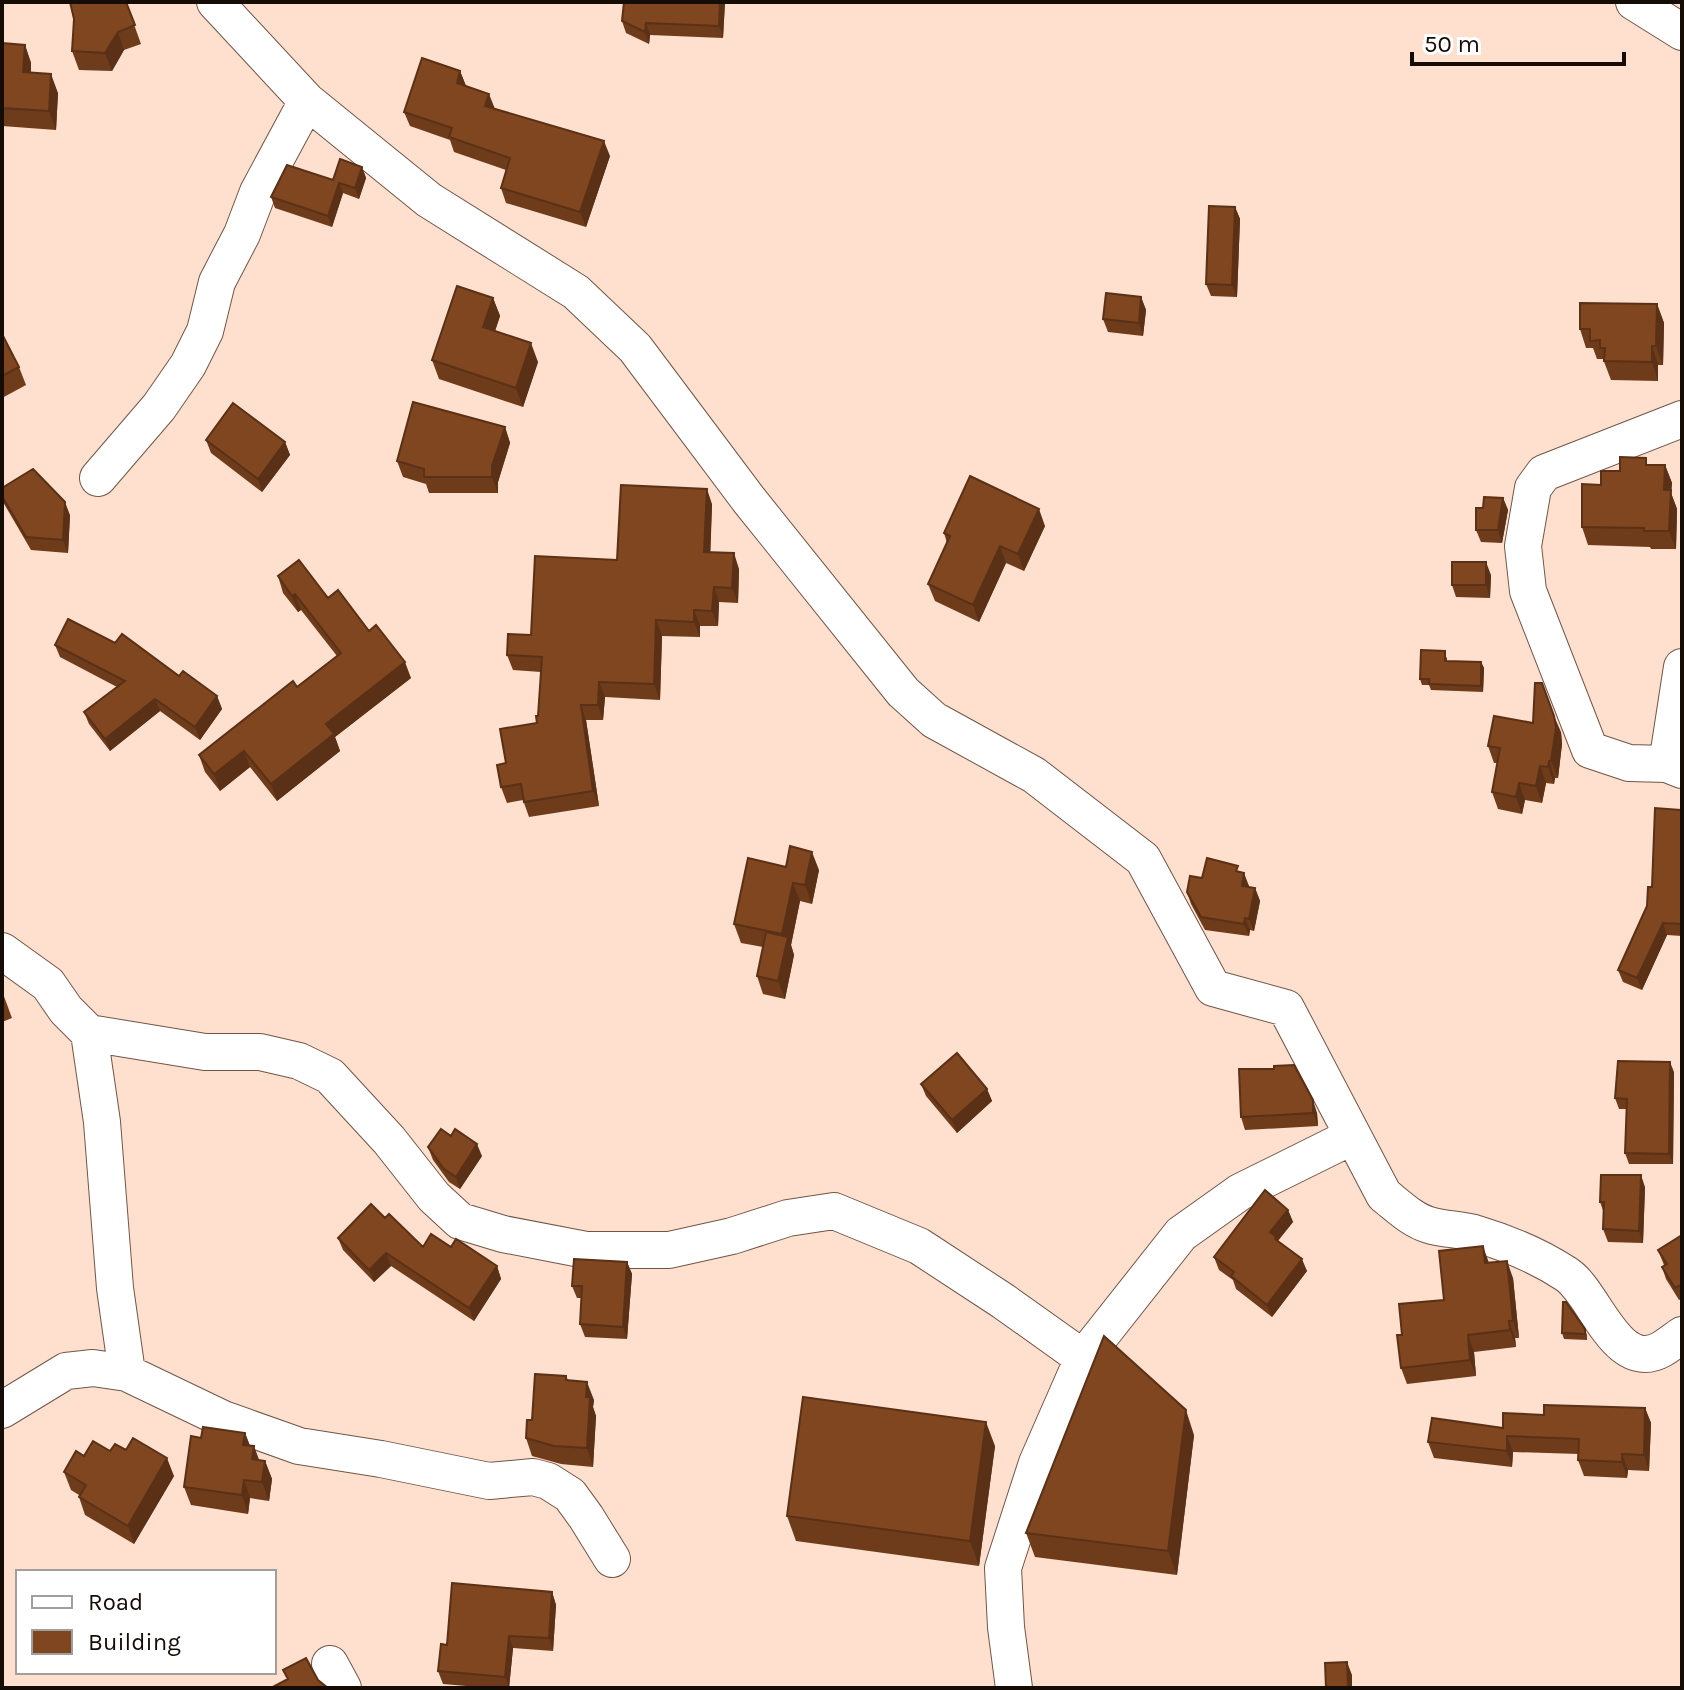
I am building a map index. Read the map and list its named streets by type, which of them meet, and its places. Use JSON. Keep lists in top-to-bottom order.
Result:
{
  "legend": ["Road", "Building"],
  "scale_bar": "50 m"
}
